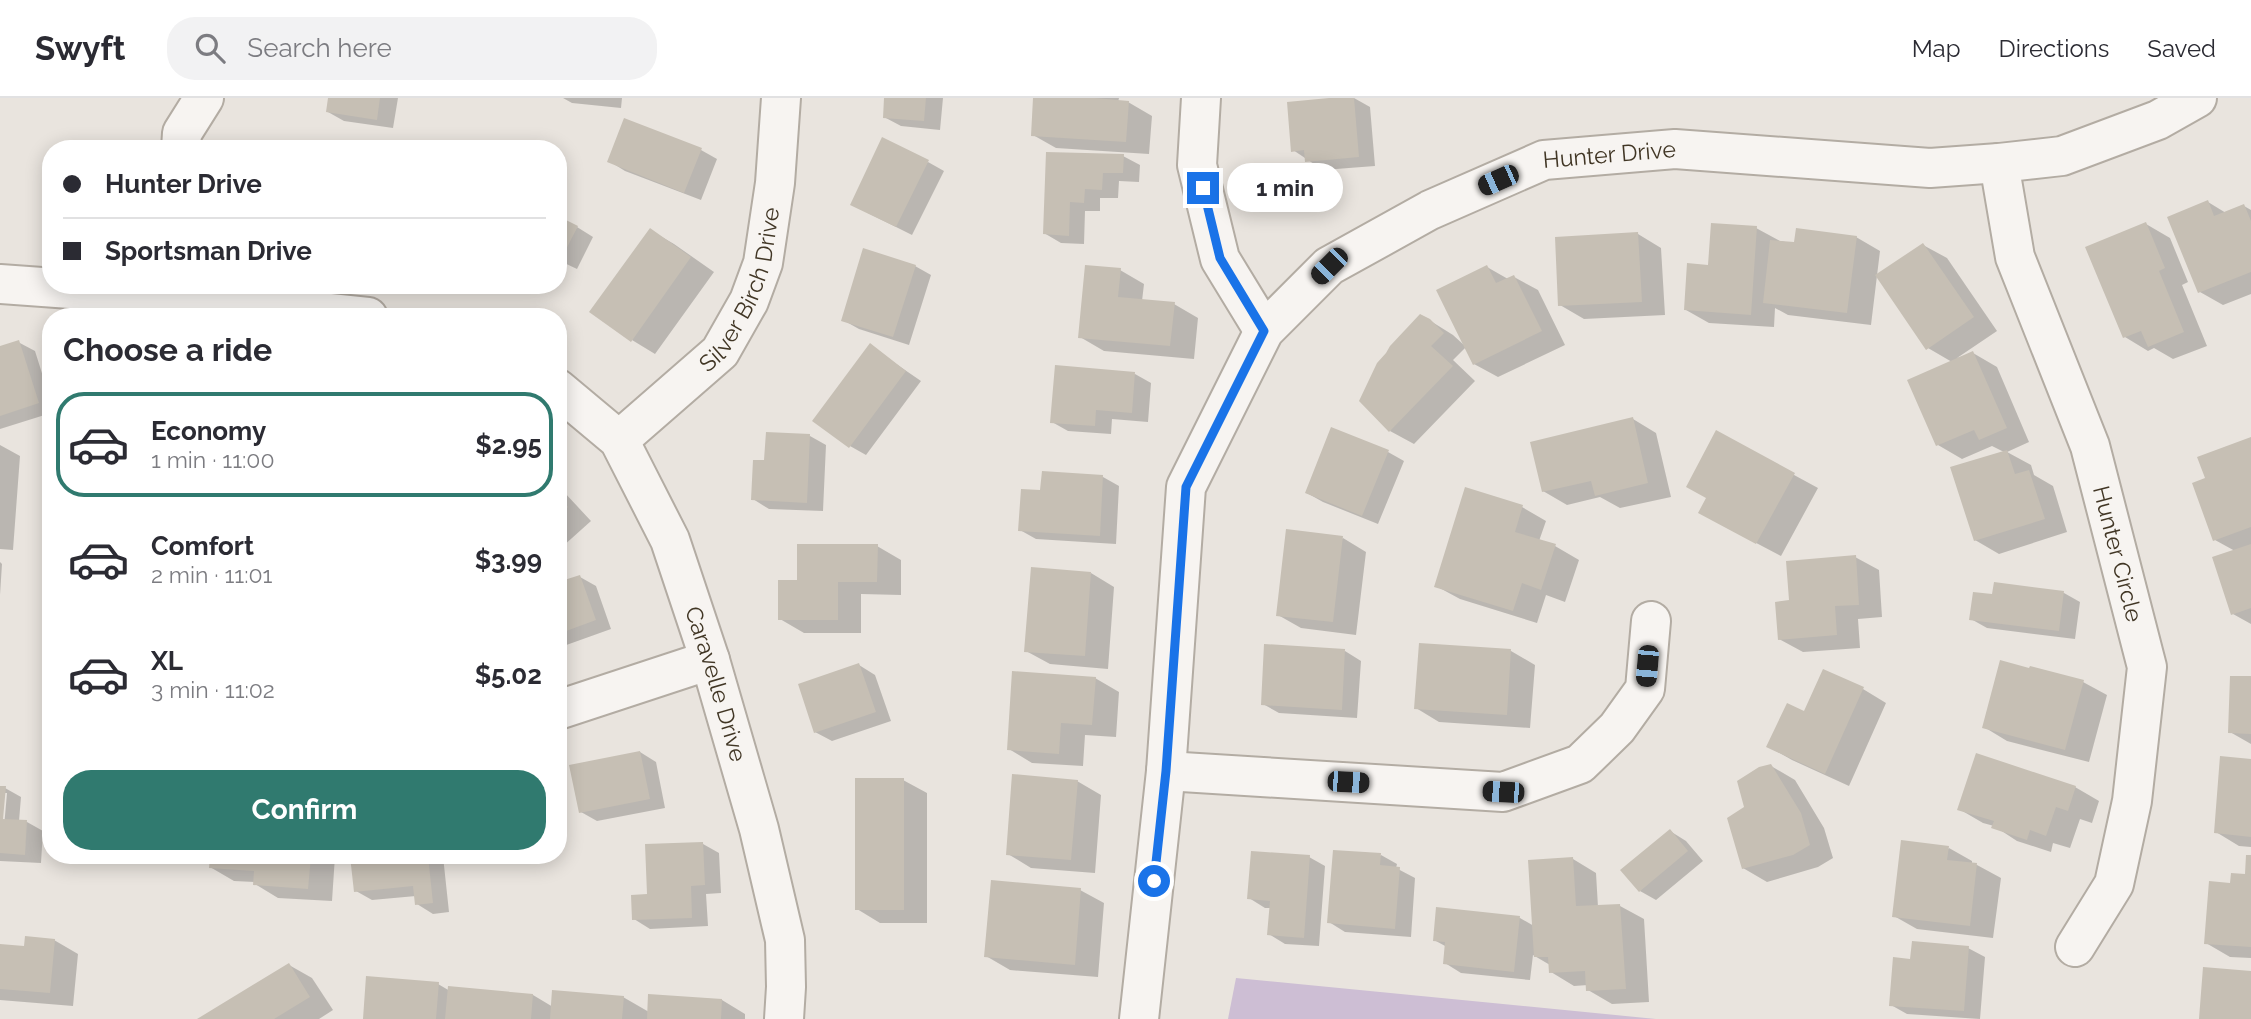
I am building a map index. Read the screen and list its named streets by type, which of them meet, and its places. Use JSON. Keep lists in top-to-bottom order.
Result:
{
  "streets": {
    "street": [
      "Hunter Drive",
      "Silver Birch Drive",
      "Hunter Circle",
      "Caravelle Drive"
    ]
  },
  "crossings": [
    ["Hunter Drive", "Hunter Circle"],
    ["Silver Birch Drive", "Caravelle Drive"]
  ],
  "page": {
    "header": "Swyft",
    "search": "Search here",
    "nav": ["Map", "Directions", "Saved"],
    "banner": ["Hunter Drive", "Sportsman Drive"],
    "bubble": "1 min",
    "heading": "Choose a ride",
    "list": [
      {
        "name": "Economy",
        "note": "1 min · 11:00",
        "value": "$2.95"
      },
      {
        "name": "Comfort",
        "note": "2 min · 11:01",
        "value": "$3.99"
      },
      {
        "name": "XL",
        "note": "3 min · 11:02",
        "value": "$5.02"
      }
    ],
    "buttons": "Confirm"
  }
}
